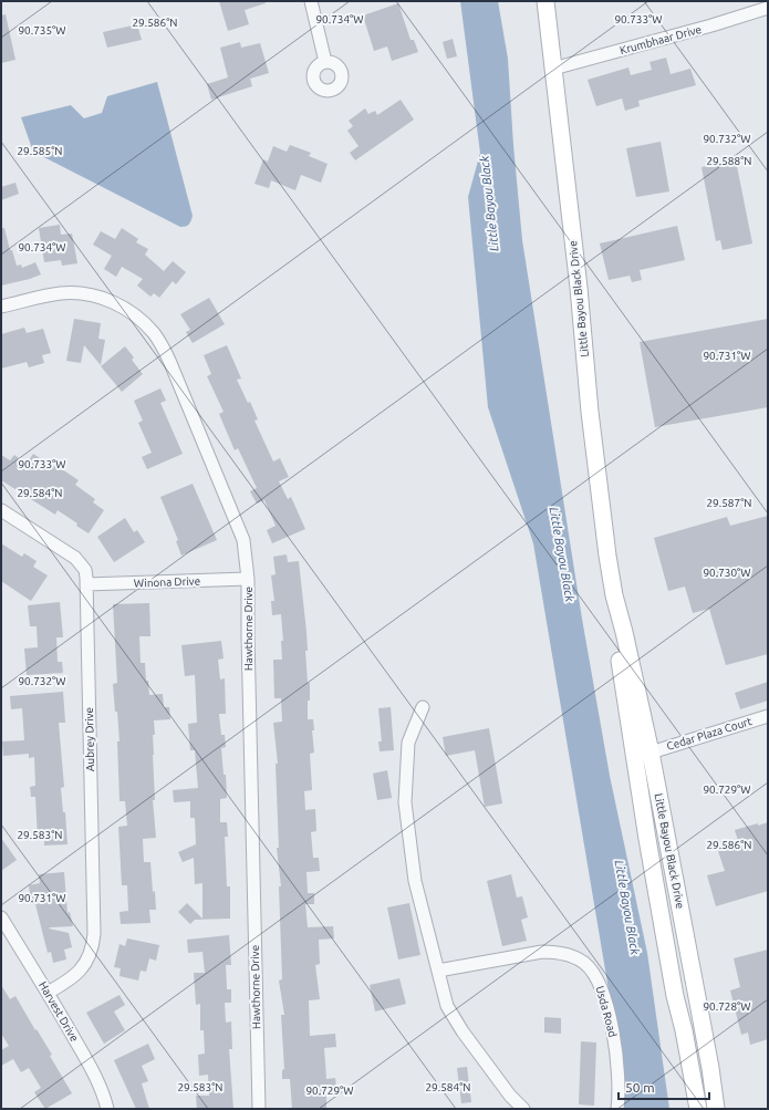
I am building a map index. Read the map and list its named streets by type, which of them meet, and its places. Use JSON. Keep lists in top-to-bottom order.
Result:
{
  "streets": {
    "main road": ["Little Bayou Black Drive"],
    "street": [
      "Krumbhaar Drive",
      "Winona Drive",
      "Hawthorne Drive",
      "Cedar Plaza Court",
      "Aubrey Drive",
      "Harvest Drive",
      "Usda Road"
    ]
  },
  "crossings": [
    ["Krumbhaar Drive", "Little Bayou Black Drive"],
    ["Little Bayou Black Drive", "Cedar Plaza Court"],
    ["Winona Drive", "Hawthorne Drive"],
    ["Winona Drive", "Aubrey Drive"],
    ["Aubrey Drive", "Harvest Drive"]
  ],
  "water": ["Little Bayou Black"],
  "scale_bar": "50 m",
  "coordinates": [
    "90.734°W",
    "90.733°W",
    "29.586°N",
    "90.735°W",
    "90.732°W",
    "29.585°N",
    "29.588°N",
    "90.731°W",
    "29.584°N",
    "29.587°N",
    "90.730°W",
    "90.729°W",
    "29.583°N",
    "90.728°W"
  ]
}
